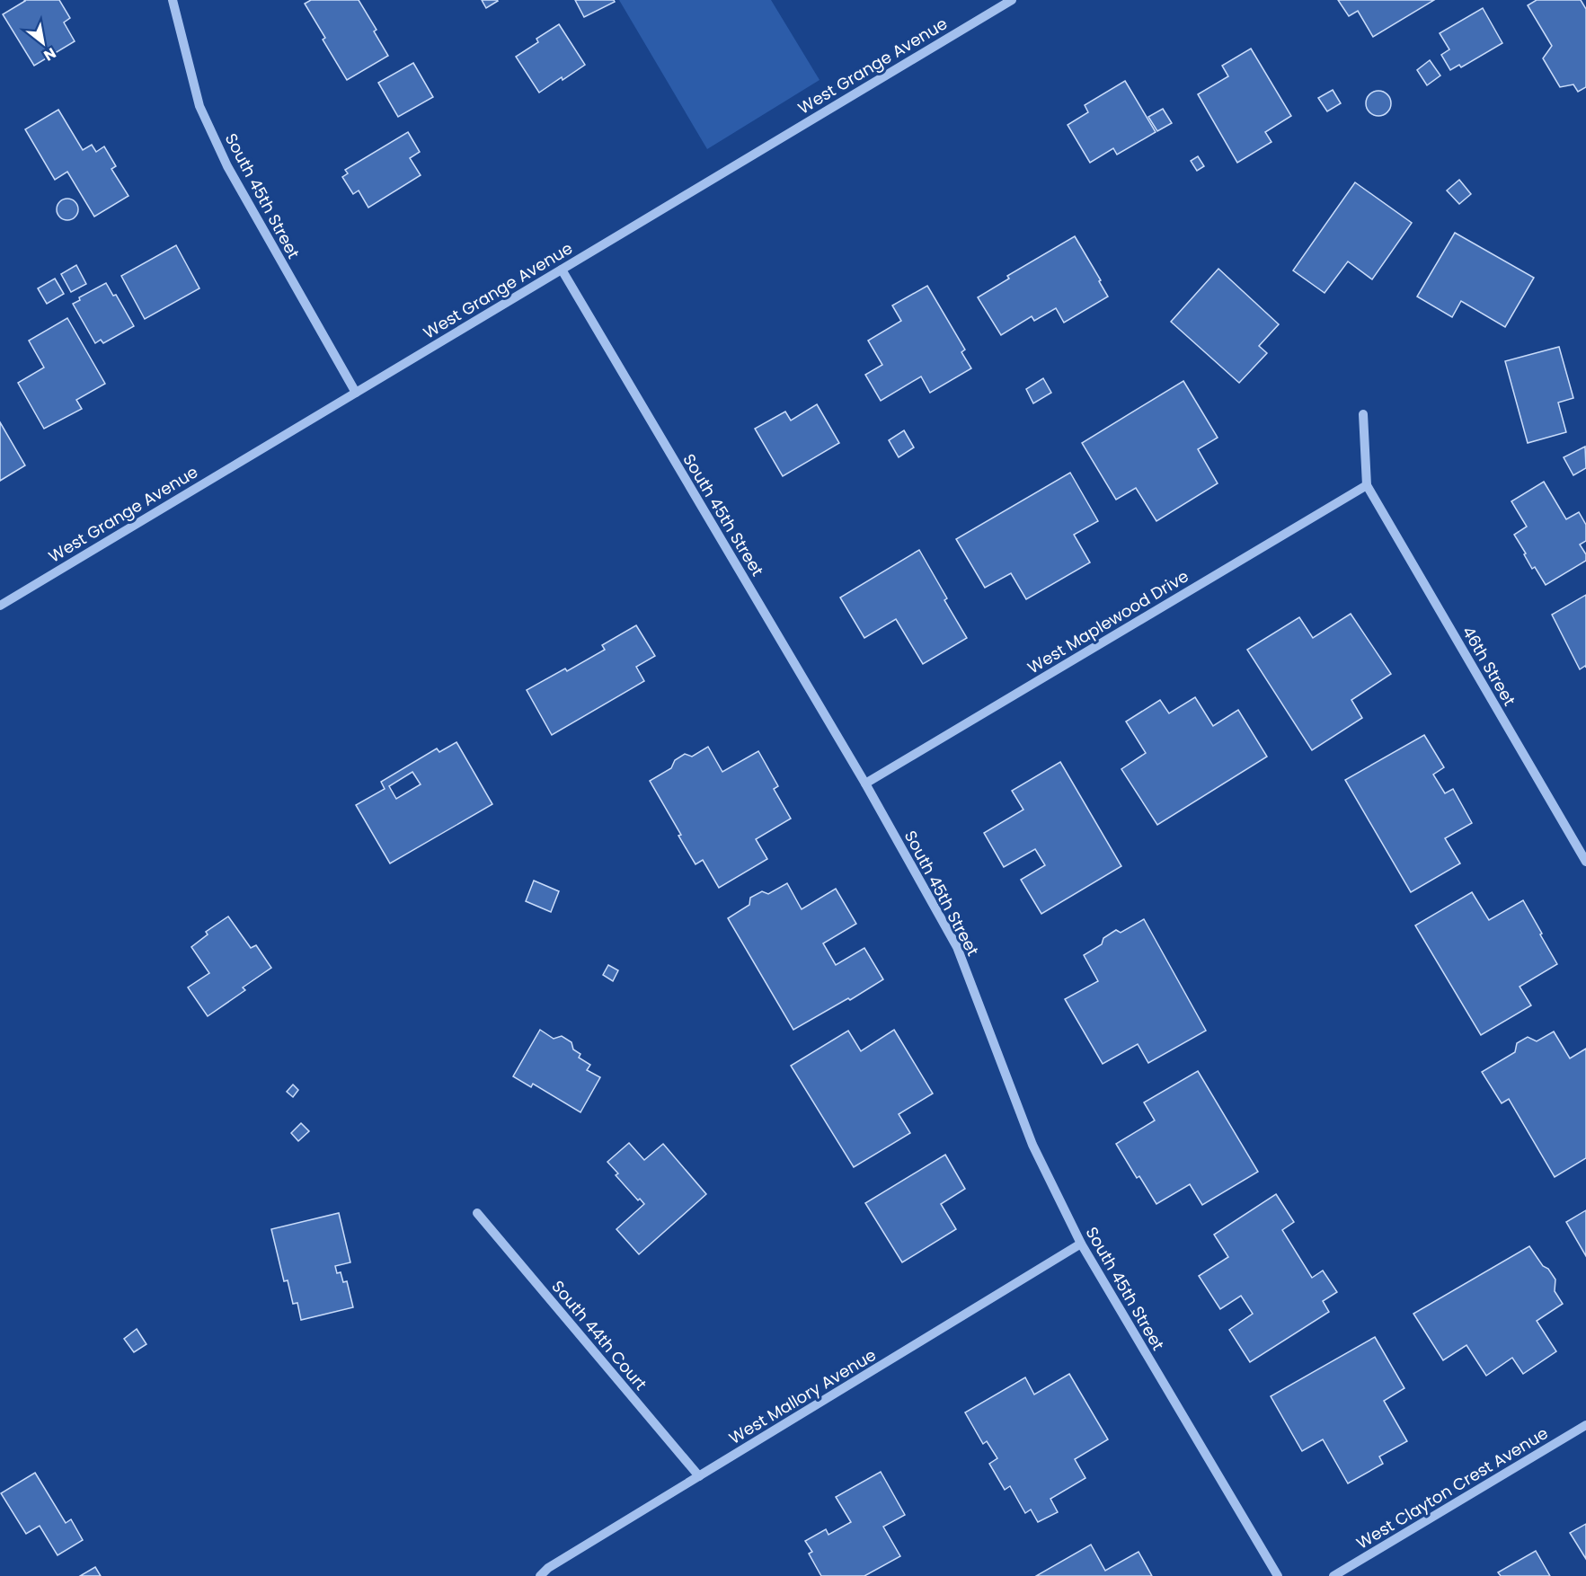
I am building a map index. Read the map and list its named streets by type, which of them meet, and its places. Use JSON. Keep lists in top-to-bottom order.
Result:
{
  "streets": {
    "street": [
      "West Grange Avenue",
      "South 45th Street",
      "West Maplewood Drive",
      "46th Street",
      "South 44th Court",
      "West Mallory Avenue",
      "West Clayton Crest Avenue"
    ]
  },
  "crossings": [
    ["West Grange Avenue", "South 45th Street"],
    ["South 45th Street", "West Maplewood Drive"],
    ["South 45th Street", "West Mallory Avenue"],
    ["West Maplewood Drive", "46th Street"],
    ["South 44th Court", "West Mallory Avenue"]
  ],
  "north": "bottom right"
}
